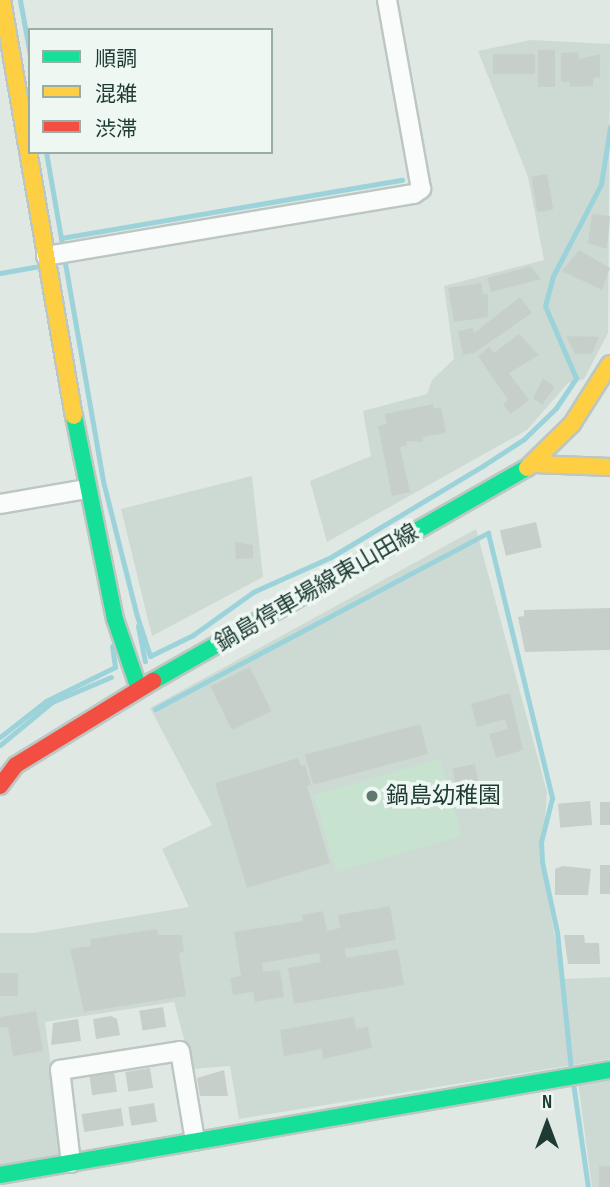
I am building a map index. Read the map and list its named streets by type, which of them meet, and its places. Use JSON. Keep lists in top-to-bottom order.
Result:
{
  "streets": {
    "street": ["鍋島停車場線東山田線"]
  },
  "places": ["鍋島幼稚園"],
  "legend": ["順調", "混雑", "渋滞"],
  "north": "top"
}
